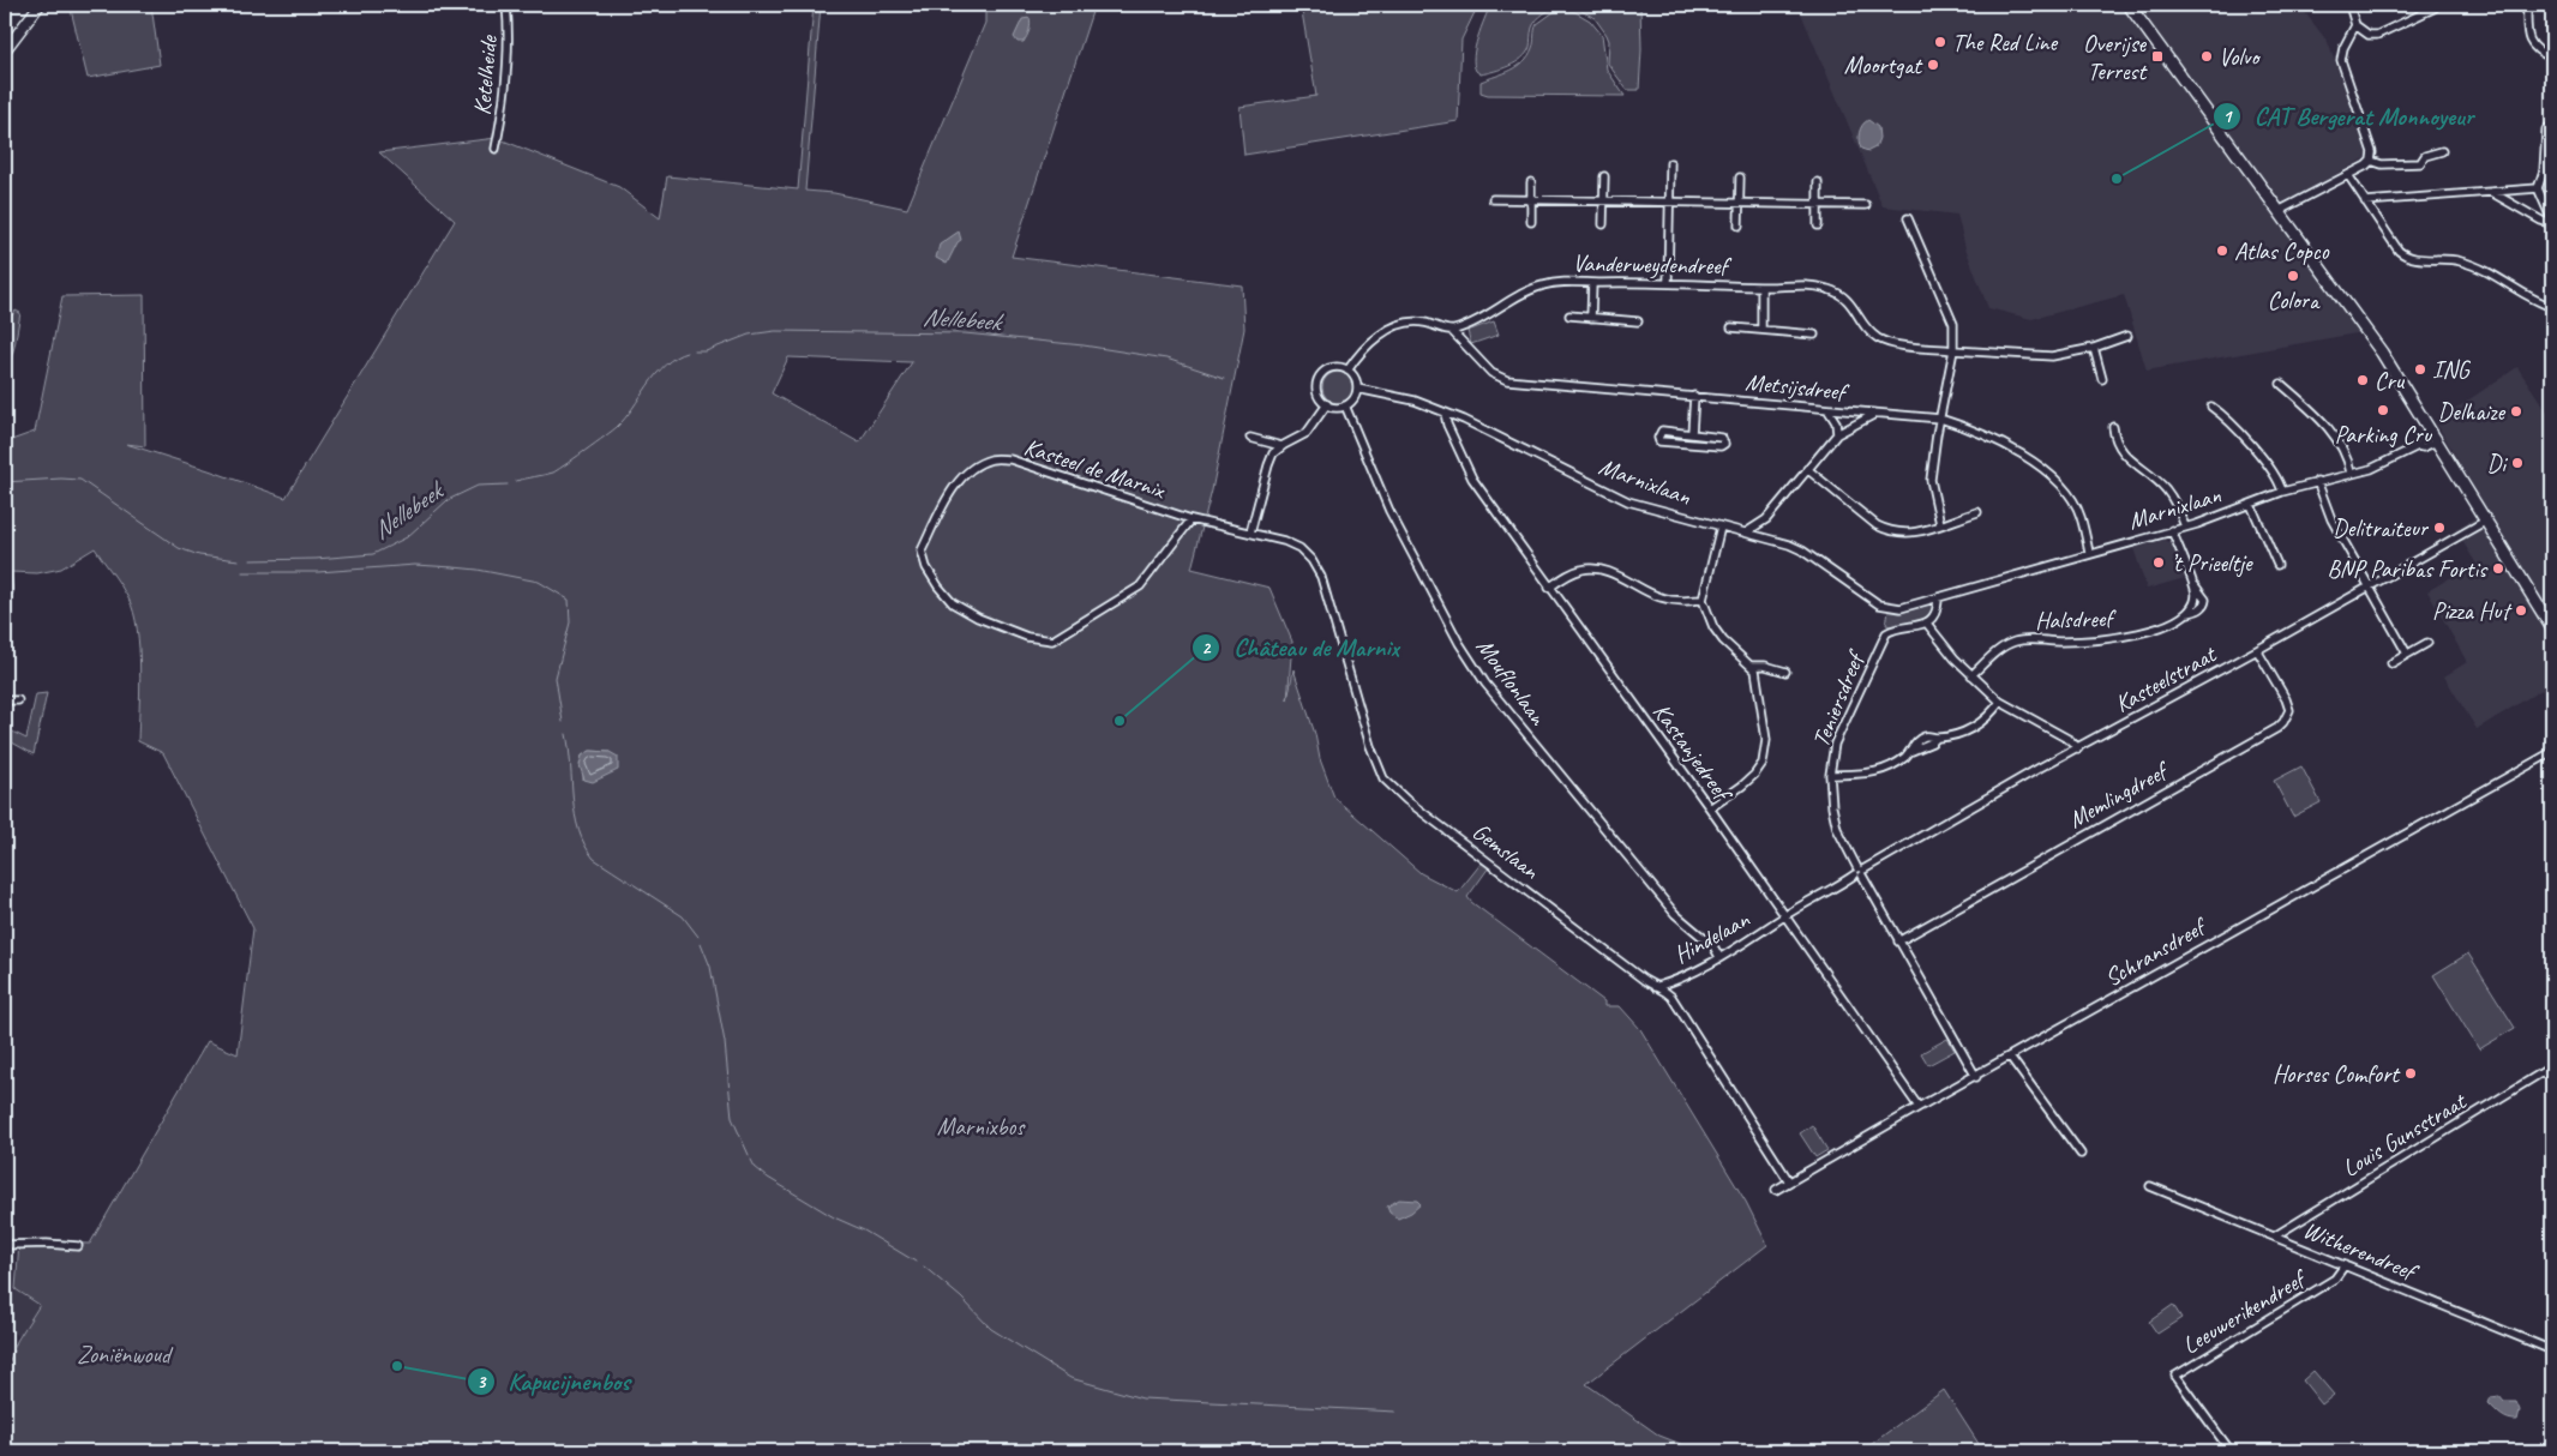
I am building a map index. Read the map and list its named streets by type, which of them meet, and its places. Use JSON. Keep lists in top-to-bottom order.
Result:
{
  "streets": {
    "street": [
      "Ketelheide",
      "Vanderweydendreef",
      "Metsijsdreef",
      "Kasteel de Marnix",
      "Marnixlaan",
      "Halsdreef",
      "Kasteelstraat",
      "Mouflonlaan",
      "Teniersdreef",
      "Kastanjedreef",
      "Memlingdreef",
      "Gemslaan",
      "Hindelaan",
      "Schransdreef",
      "Louis Gunsstraat",
      "Witherendreef",
      "Leeuwerikendreef"
    ]
  },
  "crossings": [
    ["Vanderweydendreef", "Metsijsdreef"],
    ["Metsijsdreef", "Marnixlaan"],
    ["Kasteel de Marnix", "Gemslaan"],
    ["Marnixlaan", "Halsdreef"],
    ["Marnixlaan", "Mouflonlaan"],
    ["Marnixlaan", "Kastanjedreef"],
    ["Kasteelstraat", "Teniersdreef"],
    ["Kasteelstraat", "Kastanjedreef"],
    ["Kasteelstraat", "Memlingdreef"],
    ["Kasteelstraat", "Hindelaan"],
    ["Mouflonlaan", "Hindelaan"],
    ["Teniersdreef", "Memlingdreef"],
    ["Teniersdreef", "Schransdreef"],
    ["Kastanjedreef", "Hindelaan"],
    ["Kastanjedreef", "Schransdreef"],
    ["Gemslaan", "Hindelaan"],
    ["Gemslaan", "Schransdreef"],
    ["Louis Gunsstraat", "Witherendreef"],
    ["Witherendreef", "Leeuwerikendreef"]
  ],
  "water": ["Nellebeek"],
  "parks": ["Marnixbos", "Zoniënwoud"],
  "places": {
    "other": [
      "The Red Line",
      "Volvo",
      "Moortgat",
      "CAT Bergerat Monnoyeur",
      "Atlas Copco",
      "Colora",
      "ING",
      "Cru",
      "Parking Cru",
      "Delhaize",
      "Di",
      "Delitraiteur",
      "’t Prieeltje",
      "BNP Paribas Fortis",
      "Pizza Hut",
      "Château de Marnix",
      "Horses Comfort",
      "Kapucijnenbos"
    ],
    "transit": ["Overijse Terrest"]
  }
}
